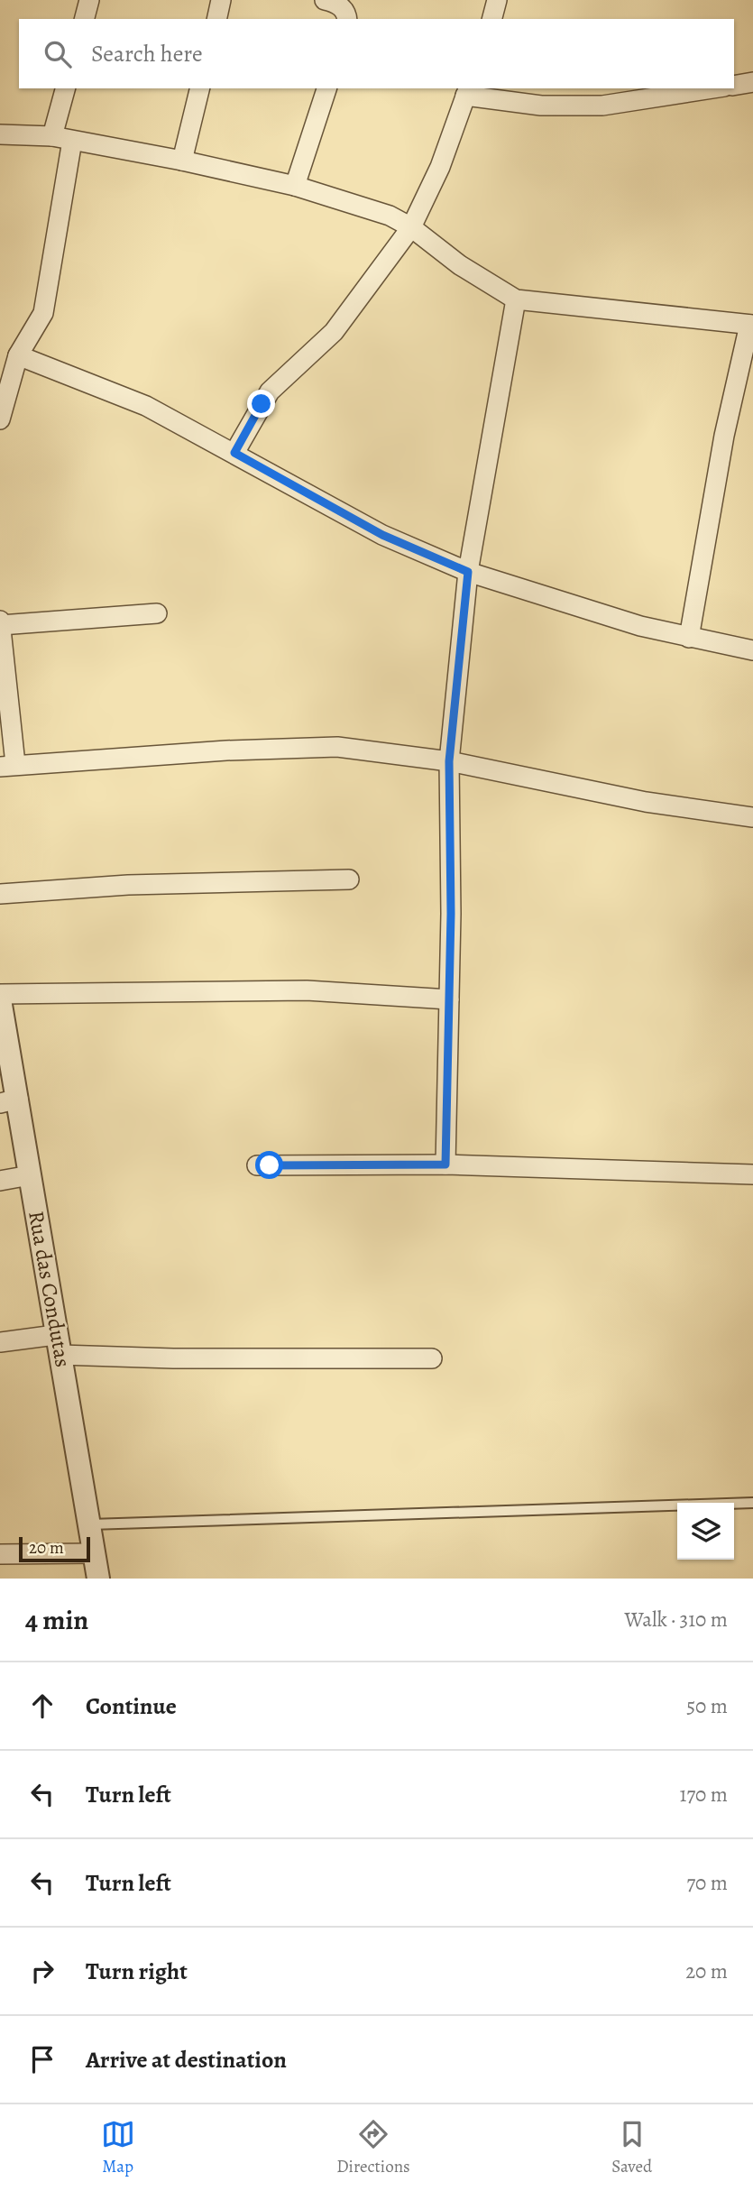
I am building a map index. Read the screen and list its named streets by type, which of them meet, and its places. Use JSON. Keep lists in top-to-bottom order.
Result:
{
  "streets": {
    "street": ["Rua das Condutas"]
  },
  "scale_bar": "20 m",
  "page": {
    "search": "Search here",
    "scale": "20 m",
    "heading": ["4 min", "Walk · 310 m"],
    "list": [
      ["Continue", "50 m"],
      ["Turn left", "170 m"],
      ["Turn left", "70 m"],
      ["Turn right", "20 m"],
      "Arrive at destination"
    ],
    "nav": ["Map", "Directions", "Saved"]
  }
}
